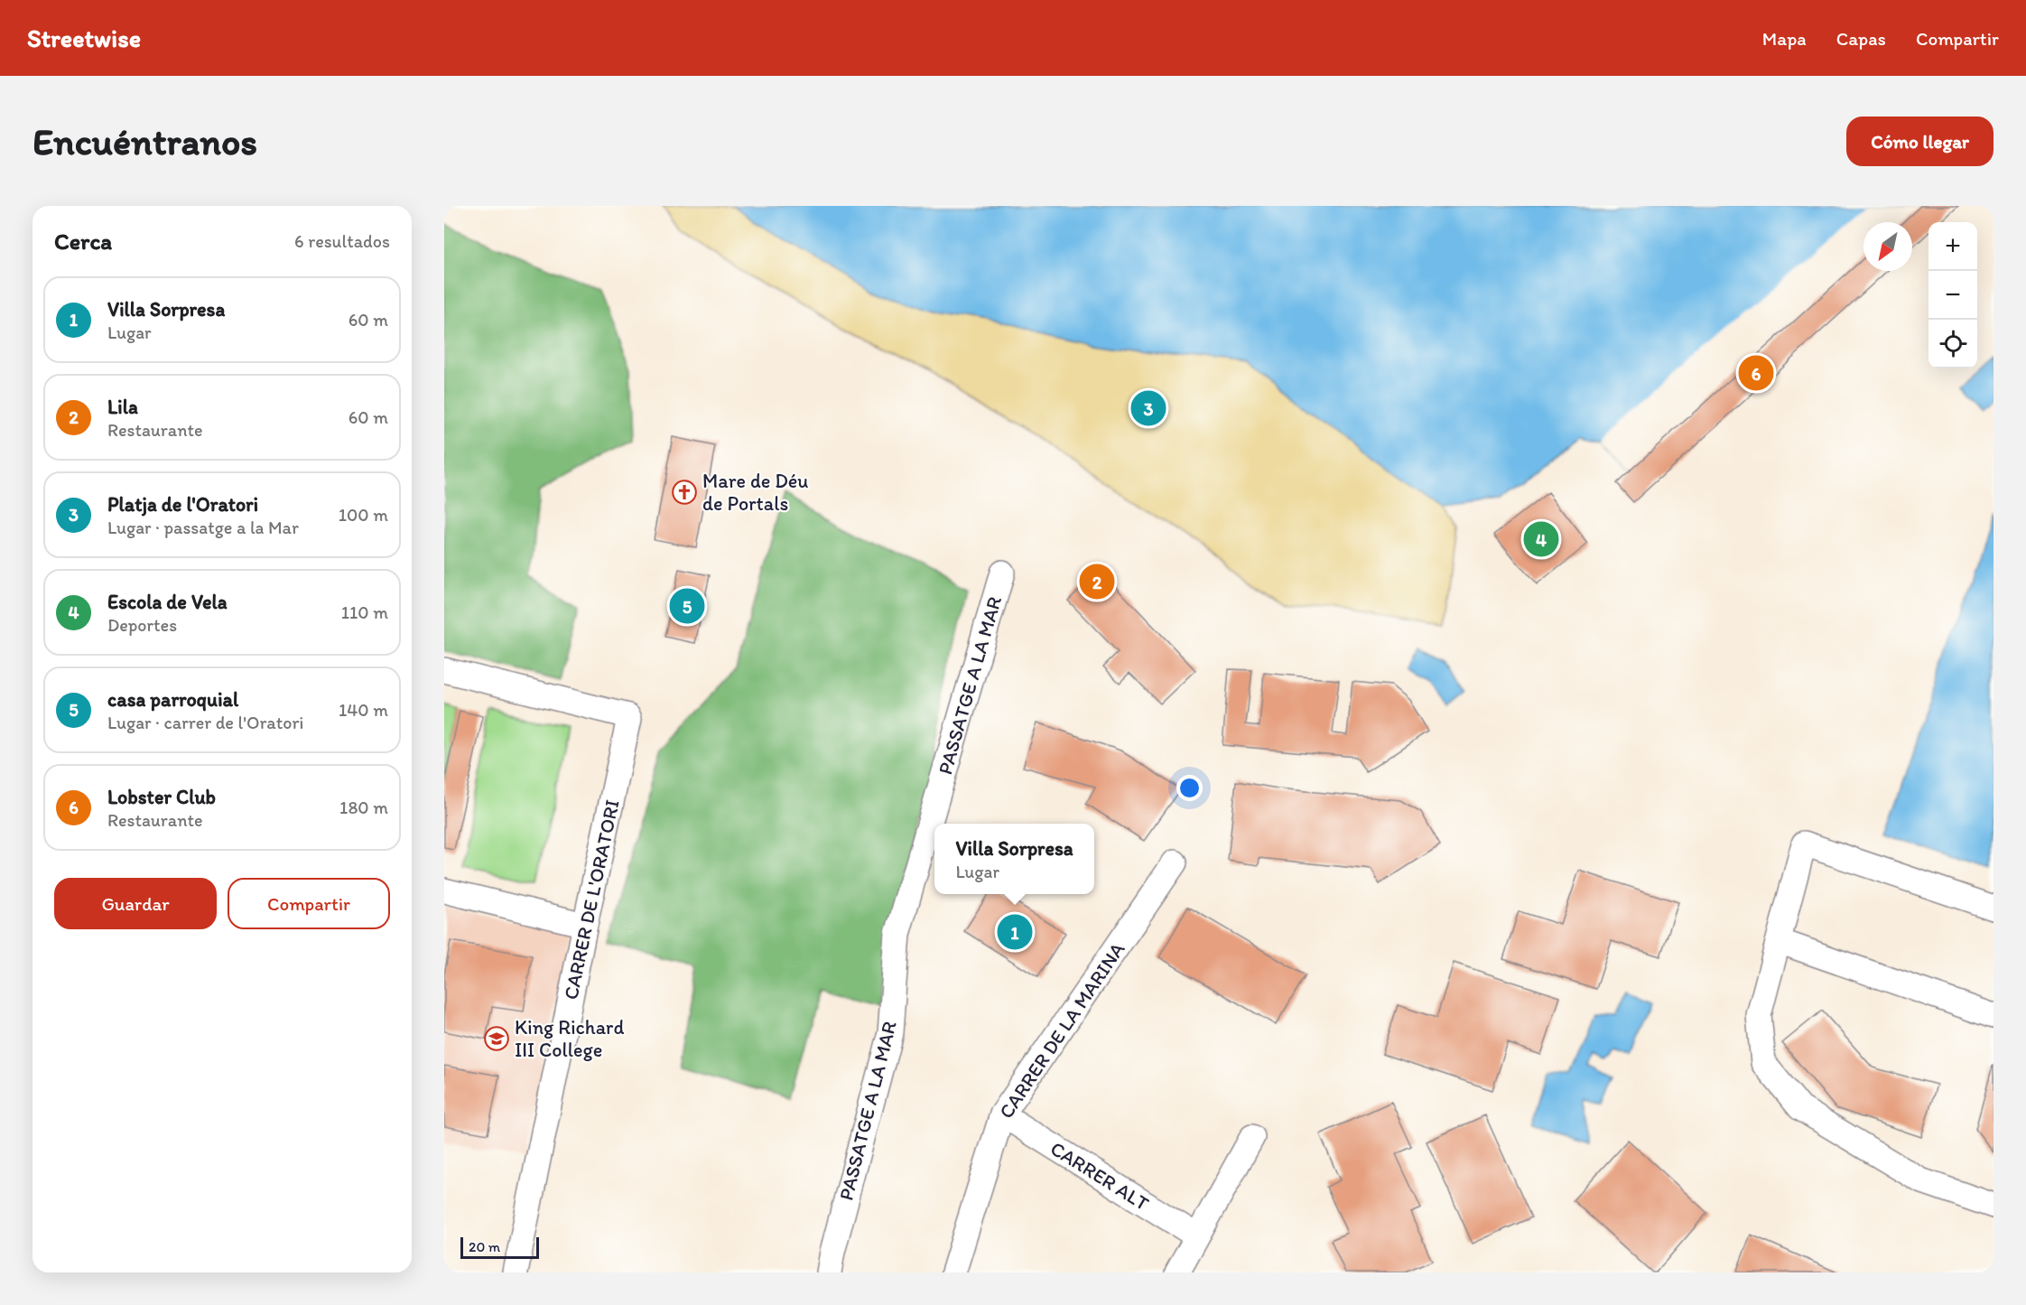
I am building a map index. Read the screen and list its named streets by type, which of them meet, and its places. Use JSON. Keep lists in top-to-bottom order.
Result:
{
  "streets": {
    "street": [
      "PASSATGE A LA MAR",
      "CARRER DE L'ORATORI",
      "CARRER DE LA MARINA",
      "CARRER ALT"
    ]
  },
  "crossings": [
    ["CARRER DE LA MARINA", "CARRER ALT"]
  ],
  "places": {
    "church": ["Mare de Déu de Portals"],
    "school or university": ["King Richard III College"]
  },
  "scale_bar": "20 m",
  "north": "bottom left",
  "page": {
    "header": "Streetwise",
    "nav": ["Mapa", "Capas", "Compartir"],
    "buttons": [
      "Cómo llegar",
      ["Guardar", "Compartir"]
    ],
    "title": "Encuéntranos",
    "heading": ["Cerca", "6 resultados"],
    "map_buttons": ["+", "−"],
    "list": [
      {
        "mark": "1",
        "name": "Villa Sorpresa",
        "note": "Lugar",
        "value": "60 m"
      },
      {
        "mark": "2",
        "name": "Lila",
        "note": "Restaurante",
        "value": "60 m"
      },
      {
        "mark": "3",
        "name": "Platja de l'Oratori",
        "note": "Lugar · passatge a la Mar",
        "value": "100 m"
      },
      {
        "mark": "4",
        "name": "Escola de Vela",
        "note": "Deportes",
        "value": "110 m"
      },
      {
        "mark": "5",
        "name": "casa parroquial",
        "note": "Lugar · carrer de l'Oratori",
        "value": "140 m"
      },
      {
        "mark": "6",
        "name": "Lobster Club",
        "note": "Restaurante",
        "value": "180 m"
      }
    ],
    "pins": [
      "6",
      "3",
      "4",
      "2",
      "5",
      "1"
    ],
    "popup": ["Villa Sorpresa", "Lugar"],
    "scale": "20 m"
  }
}
